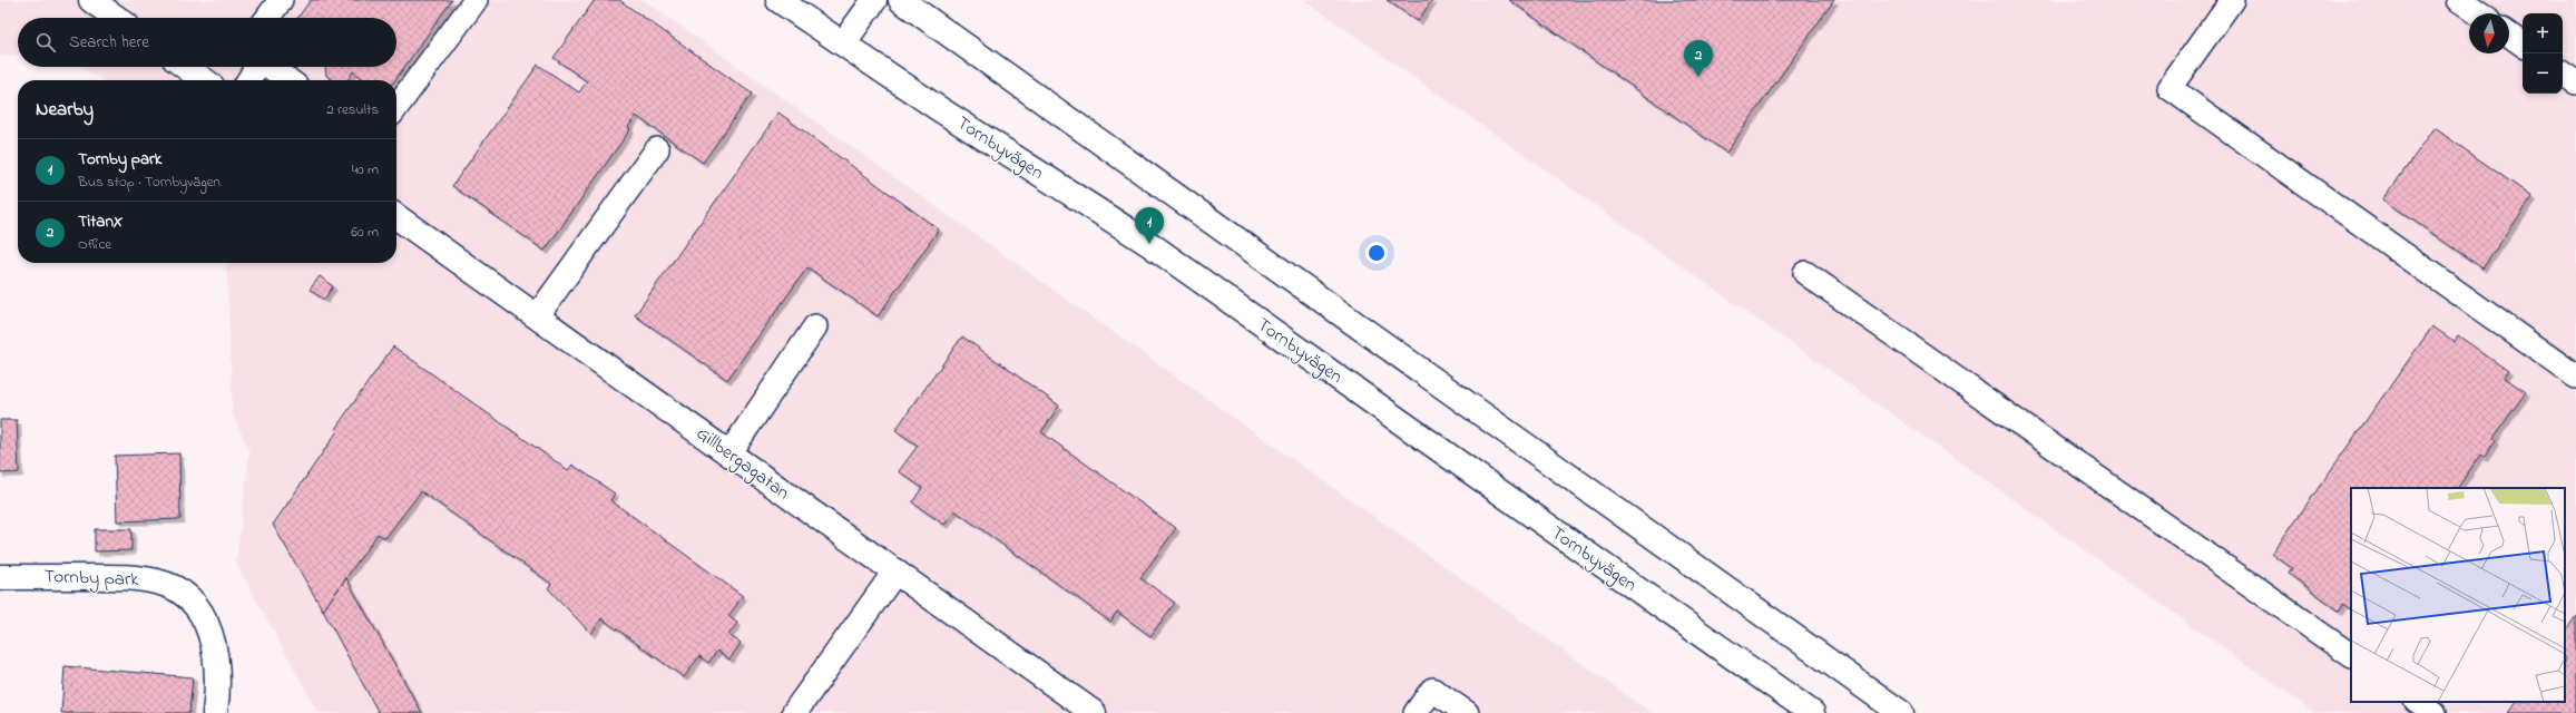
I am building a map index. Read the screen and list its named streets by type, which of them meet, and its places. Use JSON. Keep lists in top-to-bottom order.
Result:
{
  "streets": {
    "main road": ["Tornbyvägen", "Gillbergagatan", "Tornby park"]
  },
  "north": "bottom",
  "page": {
    "map_buttons": ["+", "−"],
    "search": "Search here",
    "pins": ["2", "1"],
    "heading": ["Nearby", "2 results"],
    "list": [
      {
        "mark": "1",
        "name": "Tornby park",
        "note": "Bus stop · Tornbyvägen",
        "value": "40 m"
      },
      {
        "mark": "2",
        "name": "TitanX",
        "note": "Office",
        "value": "60 m"
      }
    ]
  }
}
